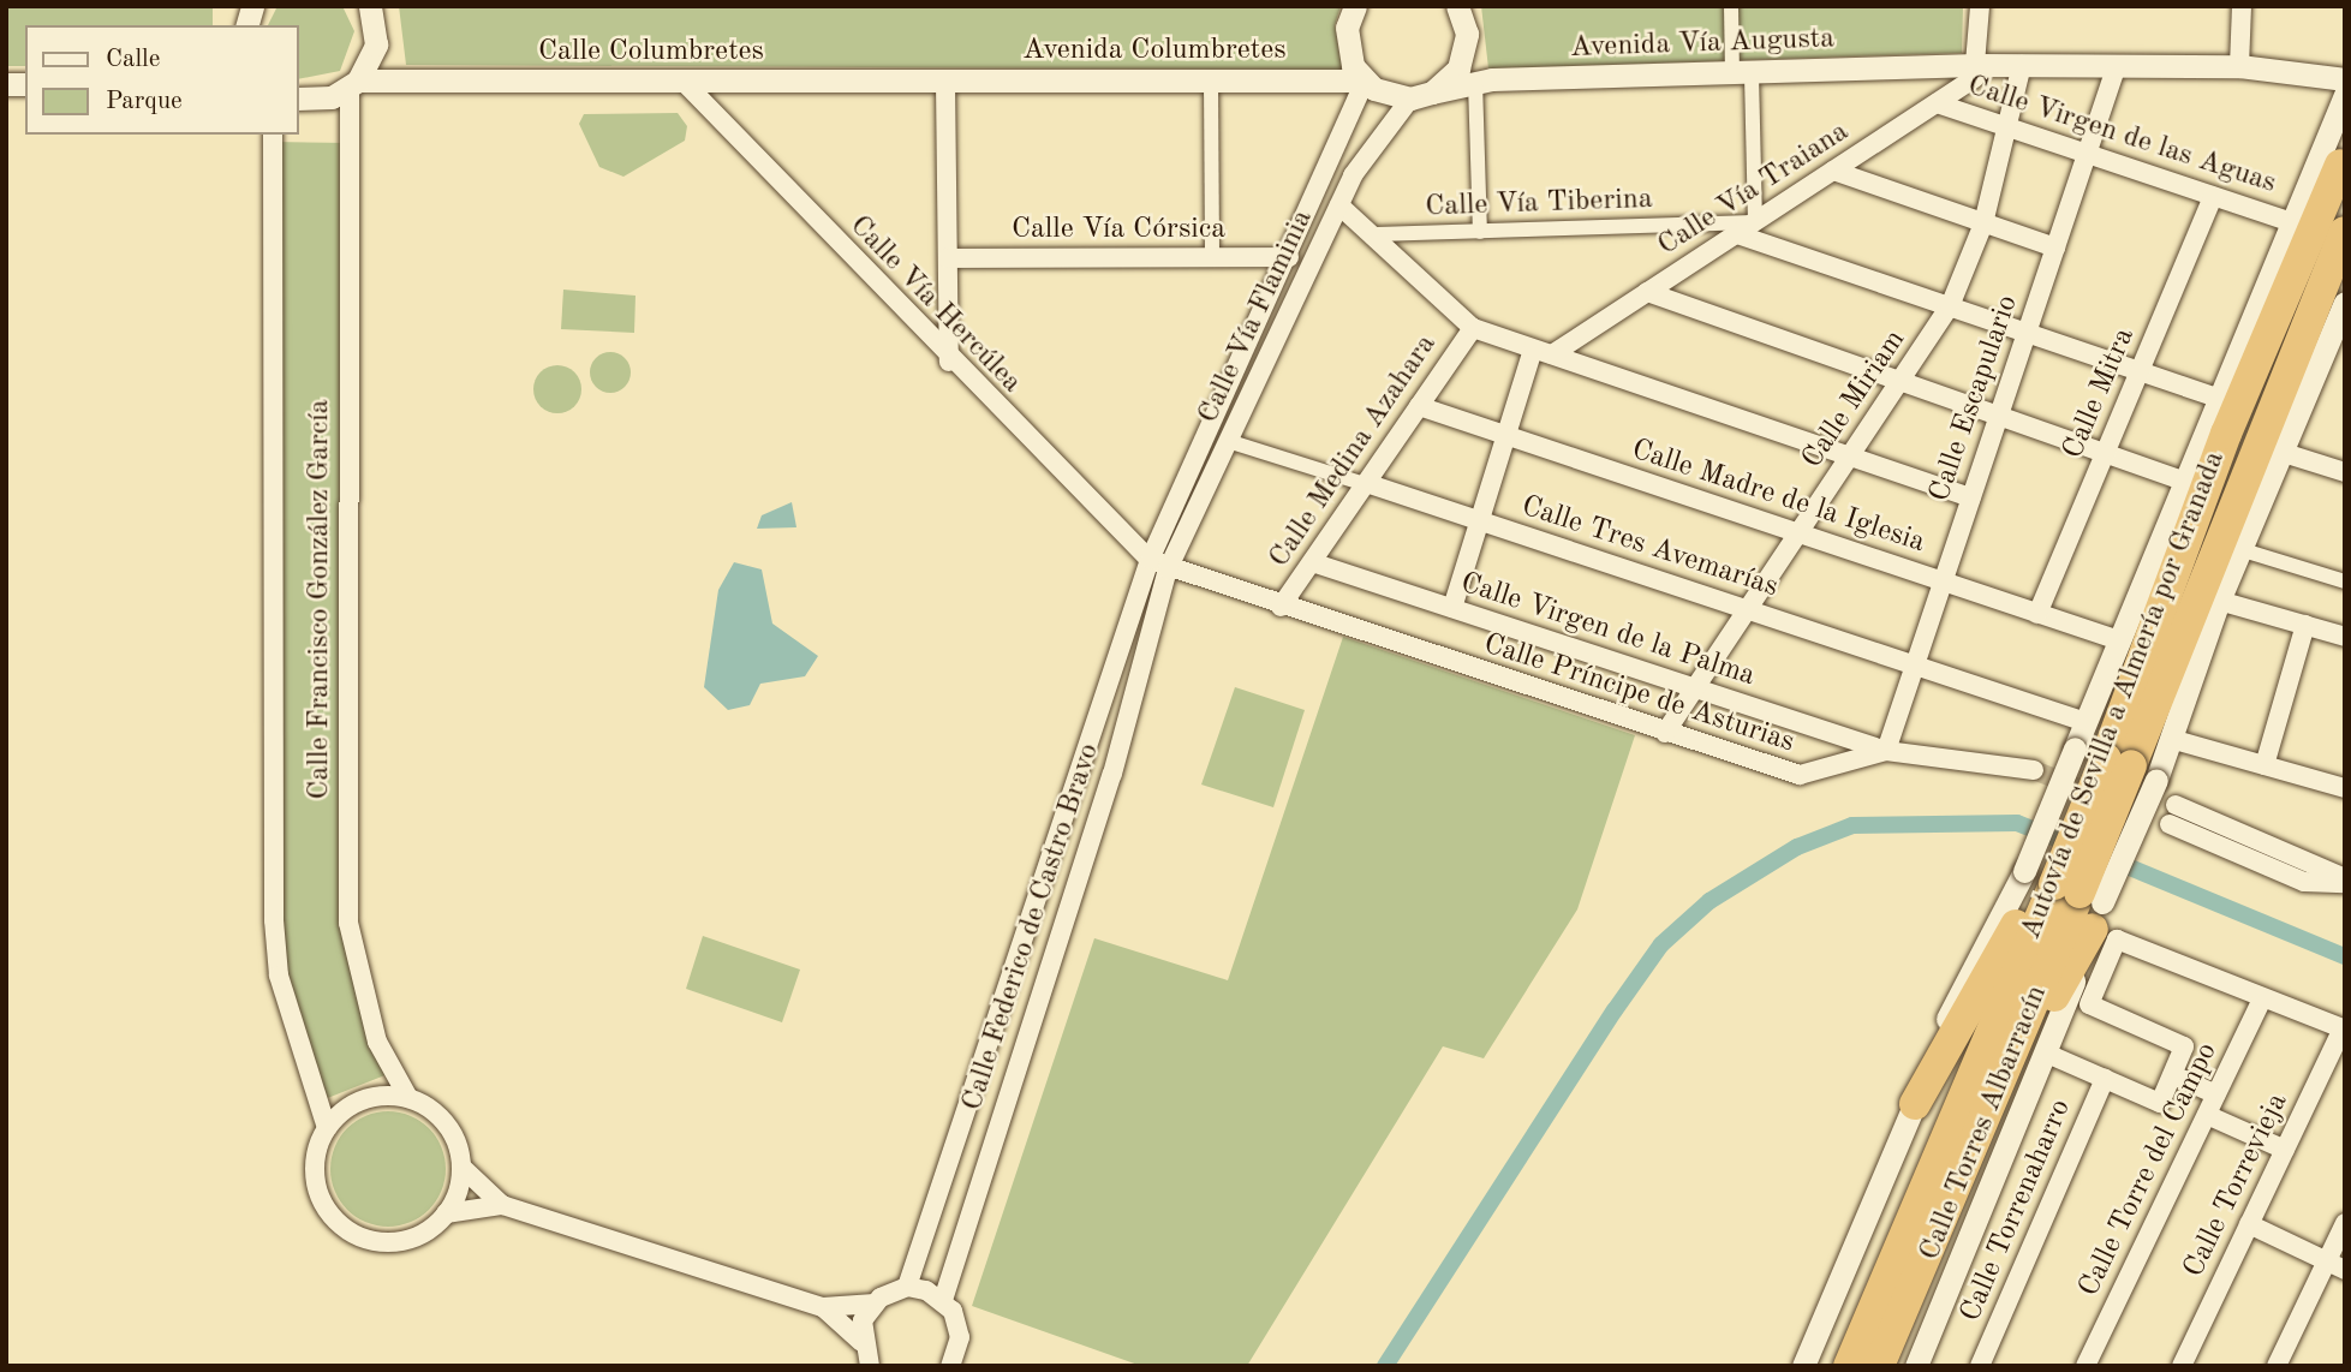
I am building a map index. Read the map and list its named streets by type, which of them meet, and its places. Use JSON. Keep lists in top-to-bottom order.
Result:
{
  "streets": {
    "highway": ["Autovía de Sevilla a Almería por Granada"],
    "street": [
      "Avenida Vía Augusta",
      "Avenida Columbretes",
      "Calle Columbretes",
      "Calle Virgen de las Aguas",
      "Calle Vía Traiana",
      "Calle Vía Tiberina",
      "Calle Vía Córsica",
      "Calle Vía Hercúlea",
      "Calle Vía Flaminia",
      "Calle Mitra",
      "Calle Escapulario",
      "Calle Miriam",
      "Calle Medina Azahara",
      "Calle Madre de la Iglesia",
      "Calle Tres Avemarías",
      "Calle Francisco González García",
      "Calle Virgen de la Palma",
      "Calle Príncipe de Asturias",
      "Calle Federico de Castro Bravo",
      "Calle Torres Albarracín",
      "Calle Torre del Campo",
      "Calle Torrevieja",
      "Calle Torrenaharro"
    ]
  },
  "crossings": [
    ["Avenida Vía Augusta", "Calle Vía Traiana"],
    ["Avenida Vía Augusta", "Calle Vía Flaminia"],
    ["Avenida Vía Augusta", "Calle Escapulario"],
    ["Avenida Vía Augusta", "Calle Miriam"],
    ["Avenida Columbretes", "Calle Columbretes"],
    ["Avenida Columbretes", "Calle Vía Flaminia"],
    ["Calle Columbretes", "Calle Vía Hercúlea"],
    ["Calle Columbretes", "Calle Francisco González García"],
    ["Calle Virgen de las Aguas", "Calle Vía Traiana"],
    ["Calle Virgen de las Aguas", "Calle Mitra"],
    ["Calle Virgen de las Aguas", "Calle Escapulario"],
    ["Calle Virgen de las Aguas", "Calle Miriam"],
    ["Calle Vía Traiana", "Calle Vía Tiberina"],
    ["Calle Vía Córsica", "Calle Vía Flaminia"],
    ["Calle Vía Hercúlea", "Calle Vía Flaminia"],
    ["Calle Vía Hercúlea", "Calle Príncipe de Asturias"],
    ["Calle Vía Hercúlea", "Calle Federico de Castro Bravo"],
    ["Calle Vía Flaminia", "Calle Príncipe de Asturias"],
    ["Calle Vía Flaminia", "Calle Federico de Castro Bravo"],
    ["Calle Mitra", "Calle Madre de la Iglesia"],
    ["Calle Escapulario", "Calle Madre de la Iglesia"],
    ["Calle Escapulario", "Calle Tres Avemarías"],
    ["Calle Escapulario", "Calle Virgen de la Palma"],
    ["Calle Escapulario", "Calle Príncipe de Asturias"],
    ["Calle Miriam", "Calle Madre de la Iglesia"],
    ["Calle Miriam", "Calle Tres Avemarías"],
    ["Calle Miriam", "Calle Virgen de la Palma"],
    ["Calle Miriam", "Calle Príncipe de Asturias"],
    ["Calle Medina Azahara", "Calle Madre de la Iglesia"],
    ["Calle Medina Azahara", "Calle Tres Avemarías"],
    ["Calle Medina Azahara", "Calle Virgen de la Palma"],
    ["Calle Medina Azahara", "Calle Príncipe de Asturias"],
    ["Calle Virgen de la Palma", "Calle Príncipe de Asturias"],
    ["Calle Príncipe de Asturias", "Calle Federico de Castro Bravo"],
    ["Autovía de Sevilla a Almería por Granada", "Calle Torres Albarracín"]
  ],
  "legend": ["Calle", "Parque"]
}
